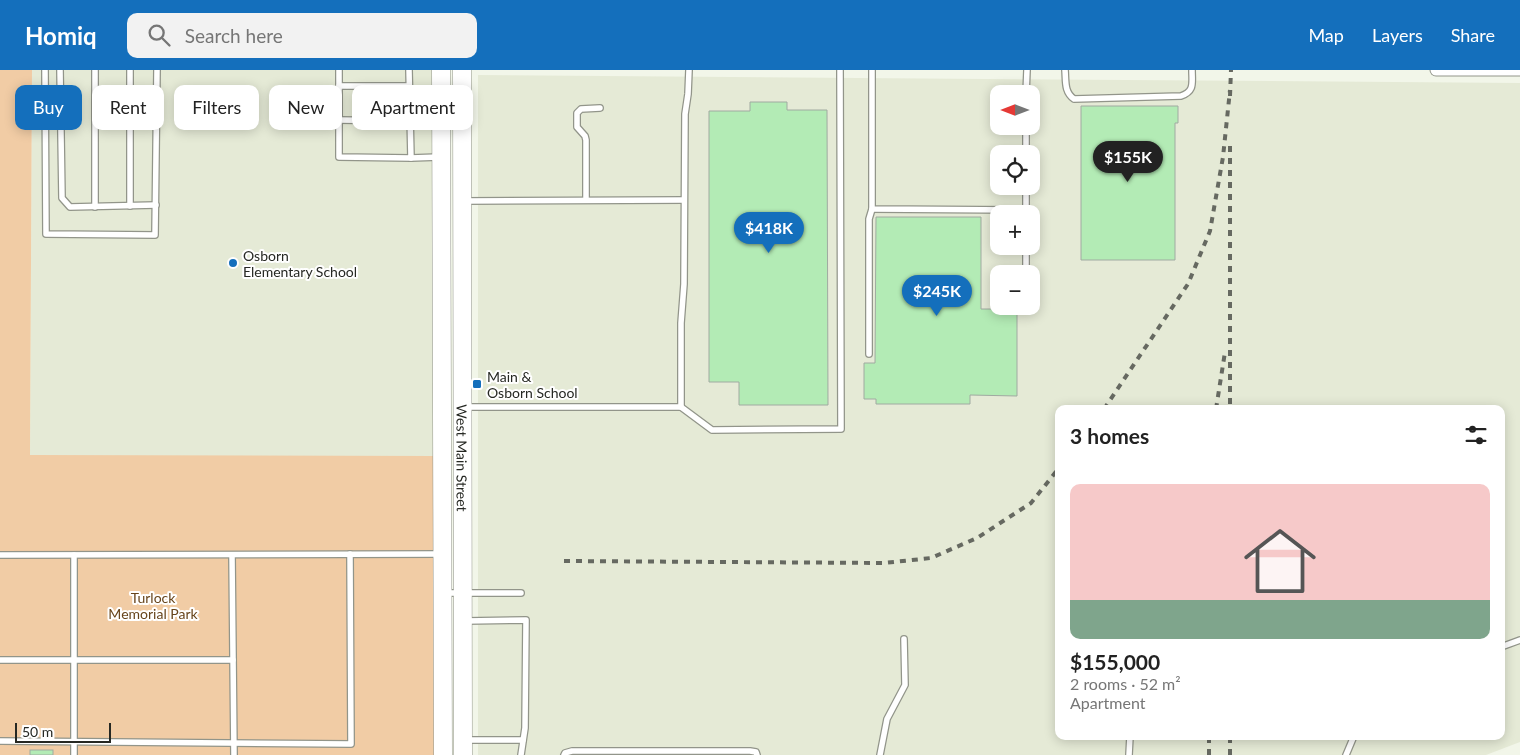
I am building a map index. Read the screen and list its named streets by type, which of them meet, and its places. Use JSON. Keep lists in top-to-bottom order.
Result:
{
  "streets": {
    "main road": ["West Main Street"]
  },
  "parks": ["Turlock Memorial Park"],
  "places": {
    "other": ["Osborn Elementary School"],
    "transit": ["Main & Osborn School"]
  },
  "scale_bar": "50 m",
  "north": "left",
  "page": {
    "header": "Homiq",
    "search": "Search here",
    "nav": ["Map", "Layers", "Share"],
    "map_buttons": ["+", "−"],
    "chip": [
      "Buy",
      "Rent",
      "Filters",
      "New",
      "Apartment"
    ],
    "price": ["$155K", "$418K", "$245K"],
    "heading": "3 homes",
    "list": [
      {
        "name": "$155,000",
        "note": "2 rooms · 52 m² · Apartment"
      }
    ],
    "scale": "50 m"
  }
}
